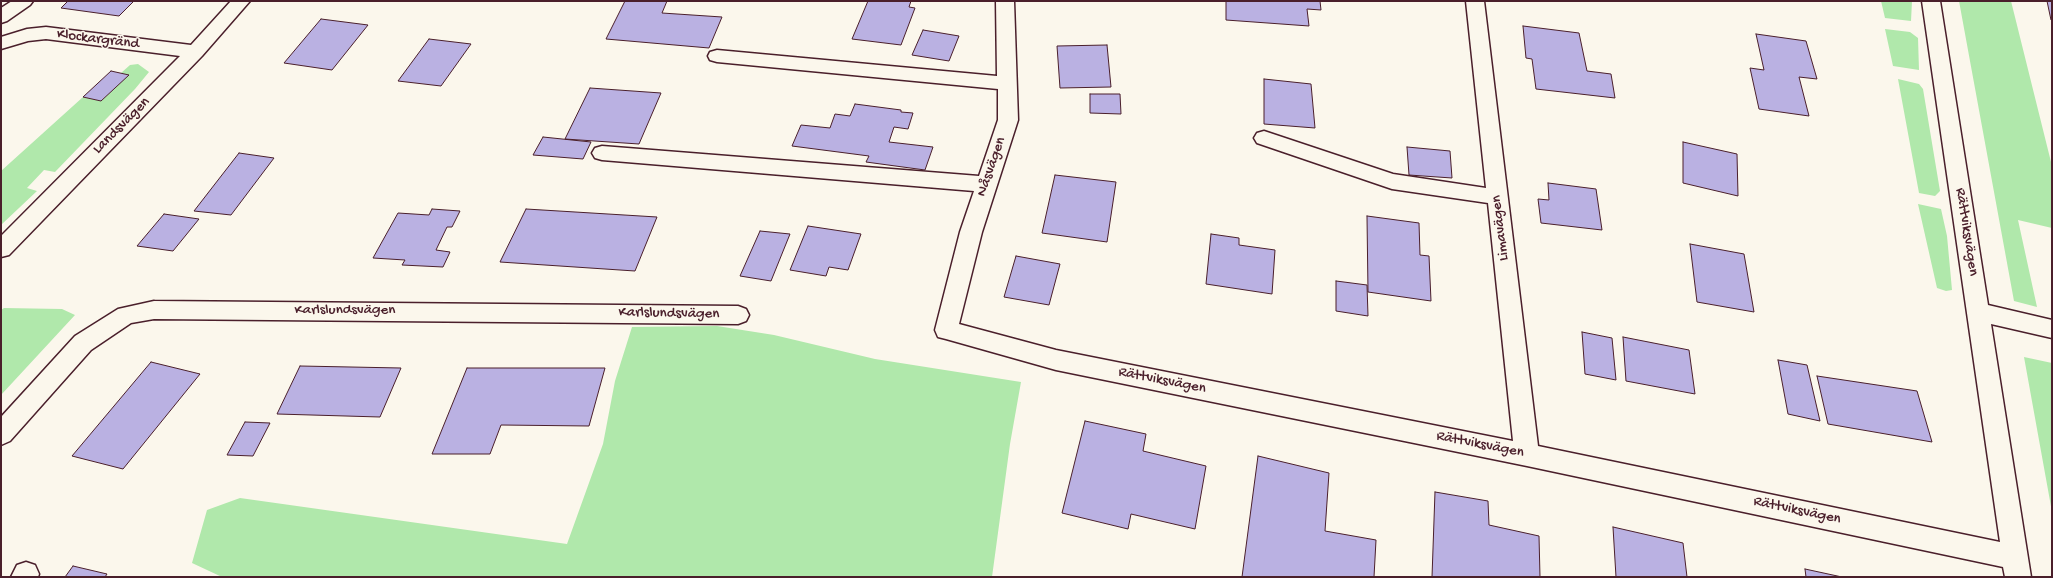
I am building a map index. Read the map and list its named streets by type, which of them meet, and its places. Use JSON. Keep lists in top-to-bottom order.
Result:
{
  "streets": {
    "street": [
      "Klockargränd",
      "Landsvägen",
      "Nåsvägen",
      "Limavägen",
      "Rättviksvägen",
      "Karlslundsvägen"
    ]
  },
  "crossings": [
    ["Klockargränd", "Landsvägen"],
    ["Nåsvägen", "Rättviksvägen"],
    ["Limavägen", "Rättviksvägen"]
  ]
}
